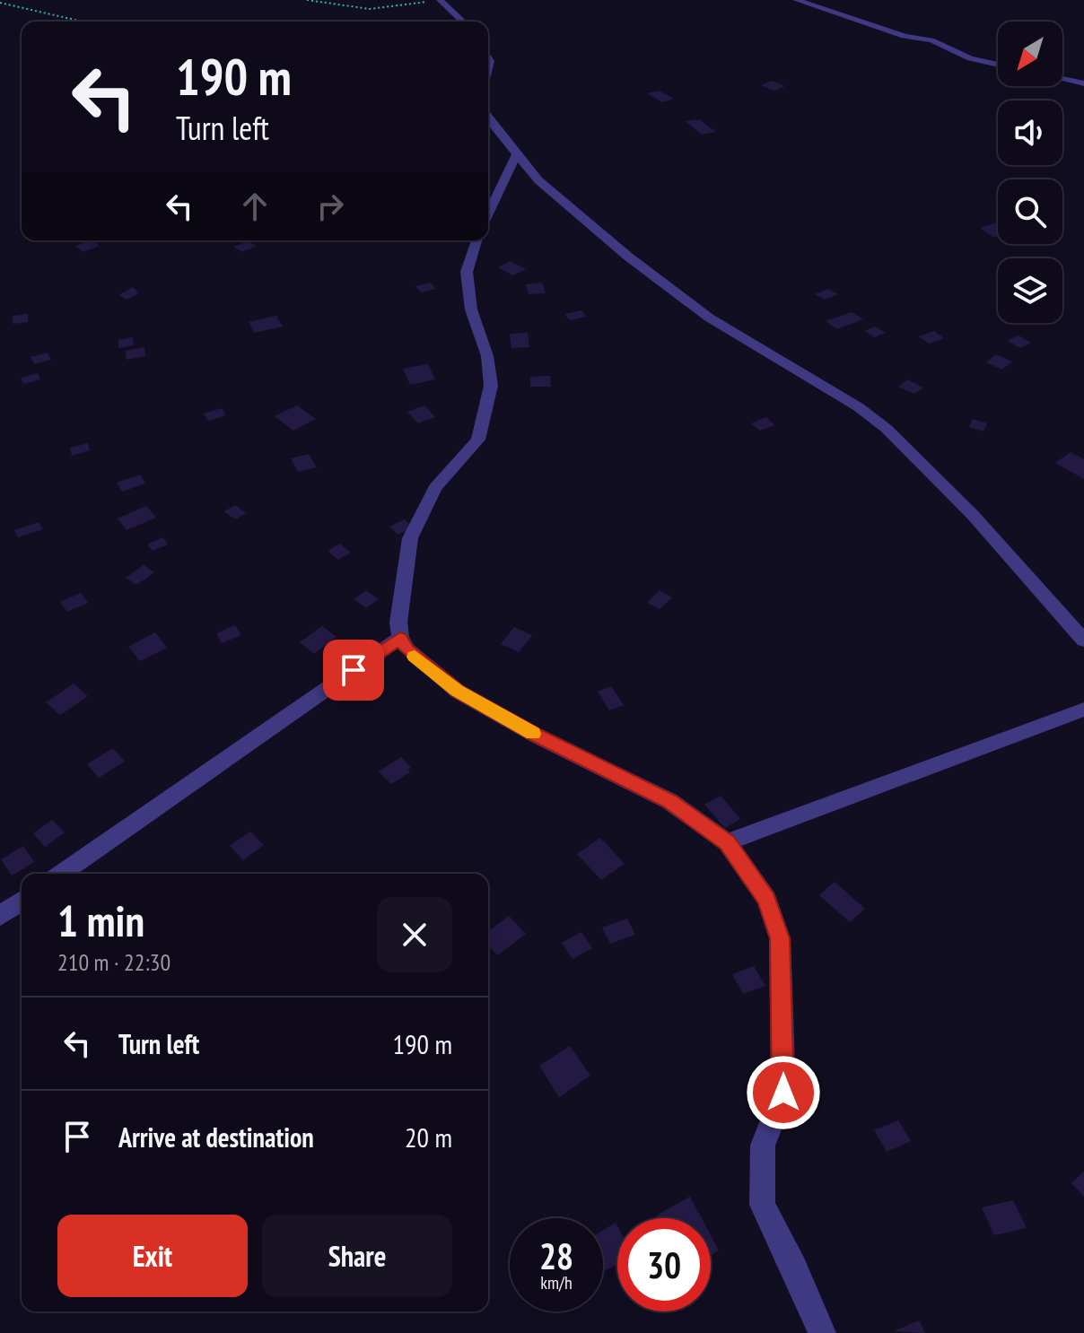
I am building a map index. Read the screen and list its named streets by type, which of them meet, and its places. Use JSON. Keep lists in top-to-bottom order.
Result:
{
  "north": "bottom left",
  "page": {
    "turn": ["190 m", "Turn left"],
    "heading": ["1 min", "210 m · 22:30"],
    "list": [
      {
        "name": "Turn left",
        "value": "190 m"
      },
      {
        "name": "Arrive at destination",
        "value": "20 m"
      }
    ],
    "buttons": ["Exit", "Share"],
    "speed": "28 km/h",
    "limit": "30"
  }
}
